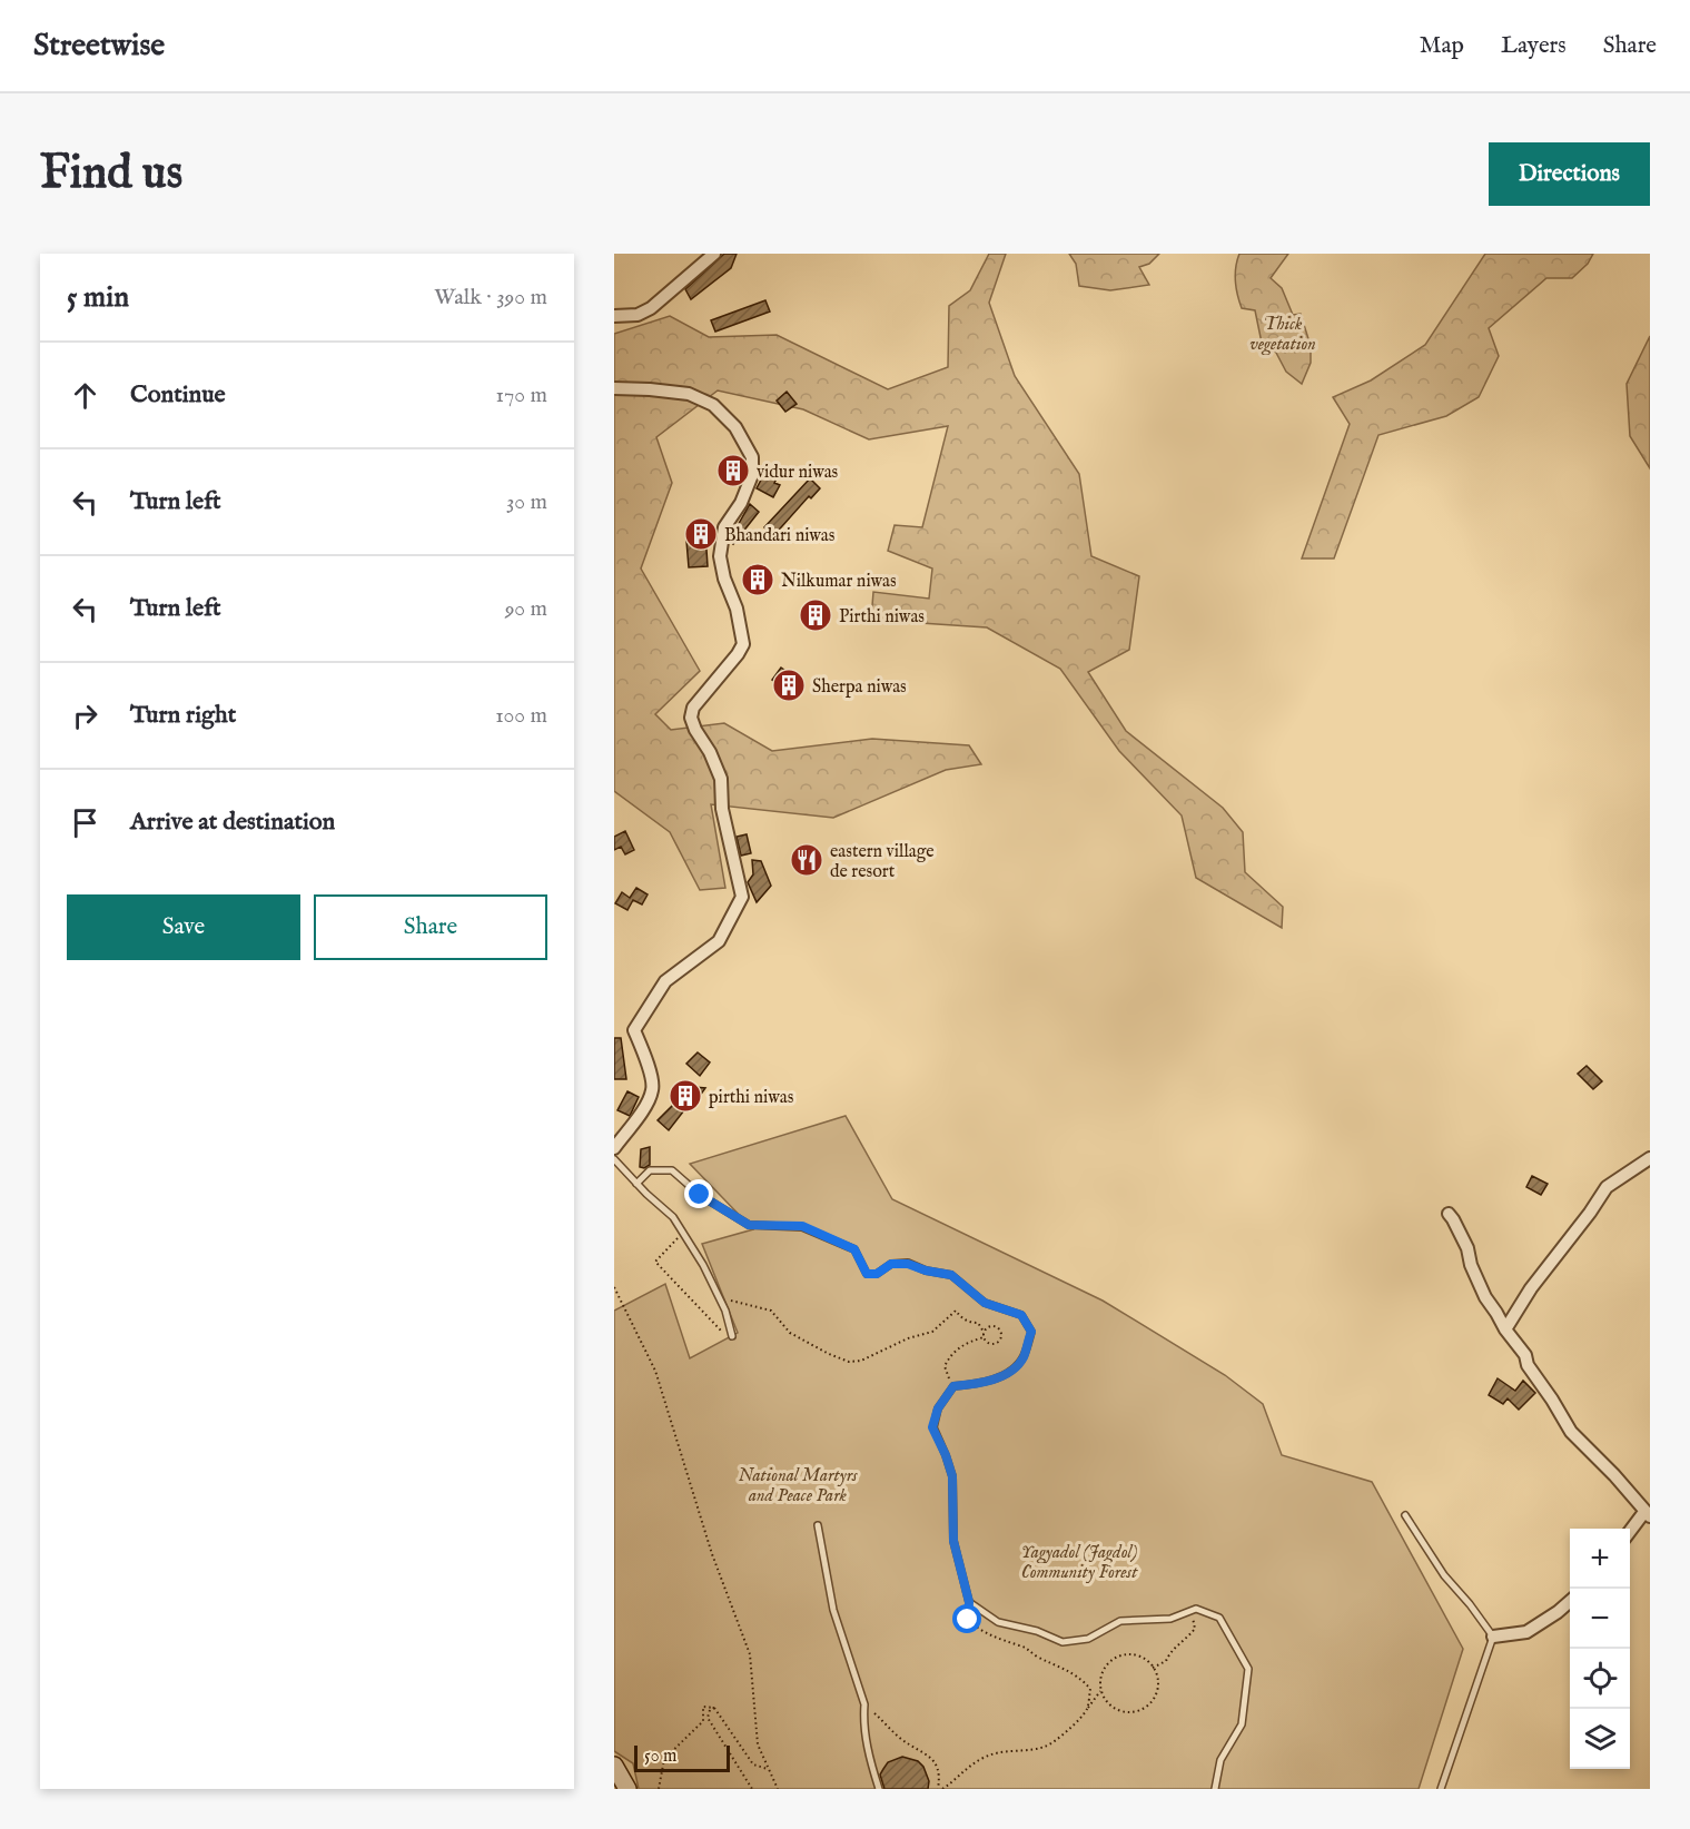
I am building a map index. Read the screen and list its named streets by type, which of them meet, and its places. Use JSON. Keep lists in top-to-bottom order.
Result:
{
  "parks": ["Thick vegetation", "National Martyrs and Peace Park", "Yagyadol (Jagdol) Community Forest"],
  "places": {
    "building": [
      "vidur niwas",
      "Bhandari niwas",
      "Nilkumar niwas",
      "Pirthi niwas",
      "Sherpa niwas",
      "pirthi niwas"
    ],
    "restaurant": ["eastern village de resort"]
  },
  "scale_bar": "50 m",
  "page": {
    "header": "Streetwise",
    "nav": ["Map", "Layers", "Share"],
    "buttons": [
      "Directions",
      ["Save", "Share"]
    ],
    "title": "Find us",
    "heading": ["5 min", "Walk · 390 m"],
    "list": [
      ["Continue", "170 m"],
      ["Turn left", "30 m"],
      ["Turn left", "90 m"],
      ["Turn right", "100 m"],
      "Arrive at destination"
    ],
    "map_buttons": ["+", "−"],
    "scale": "50 m"
  }
}
